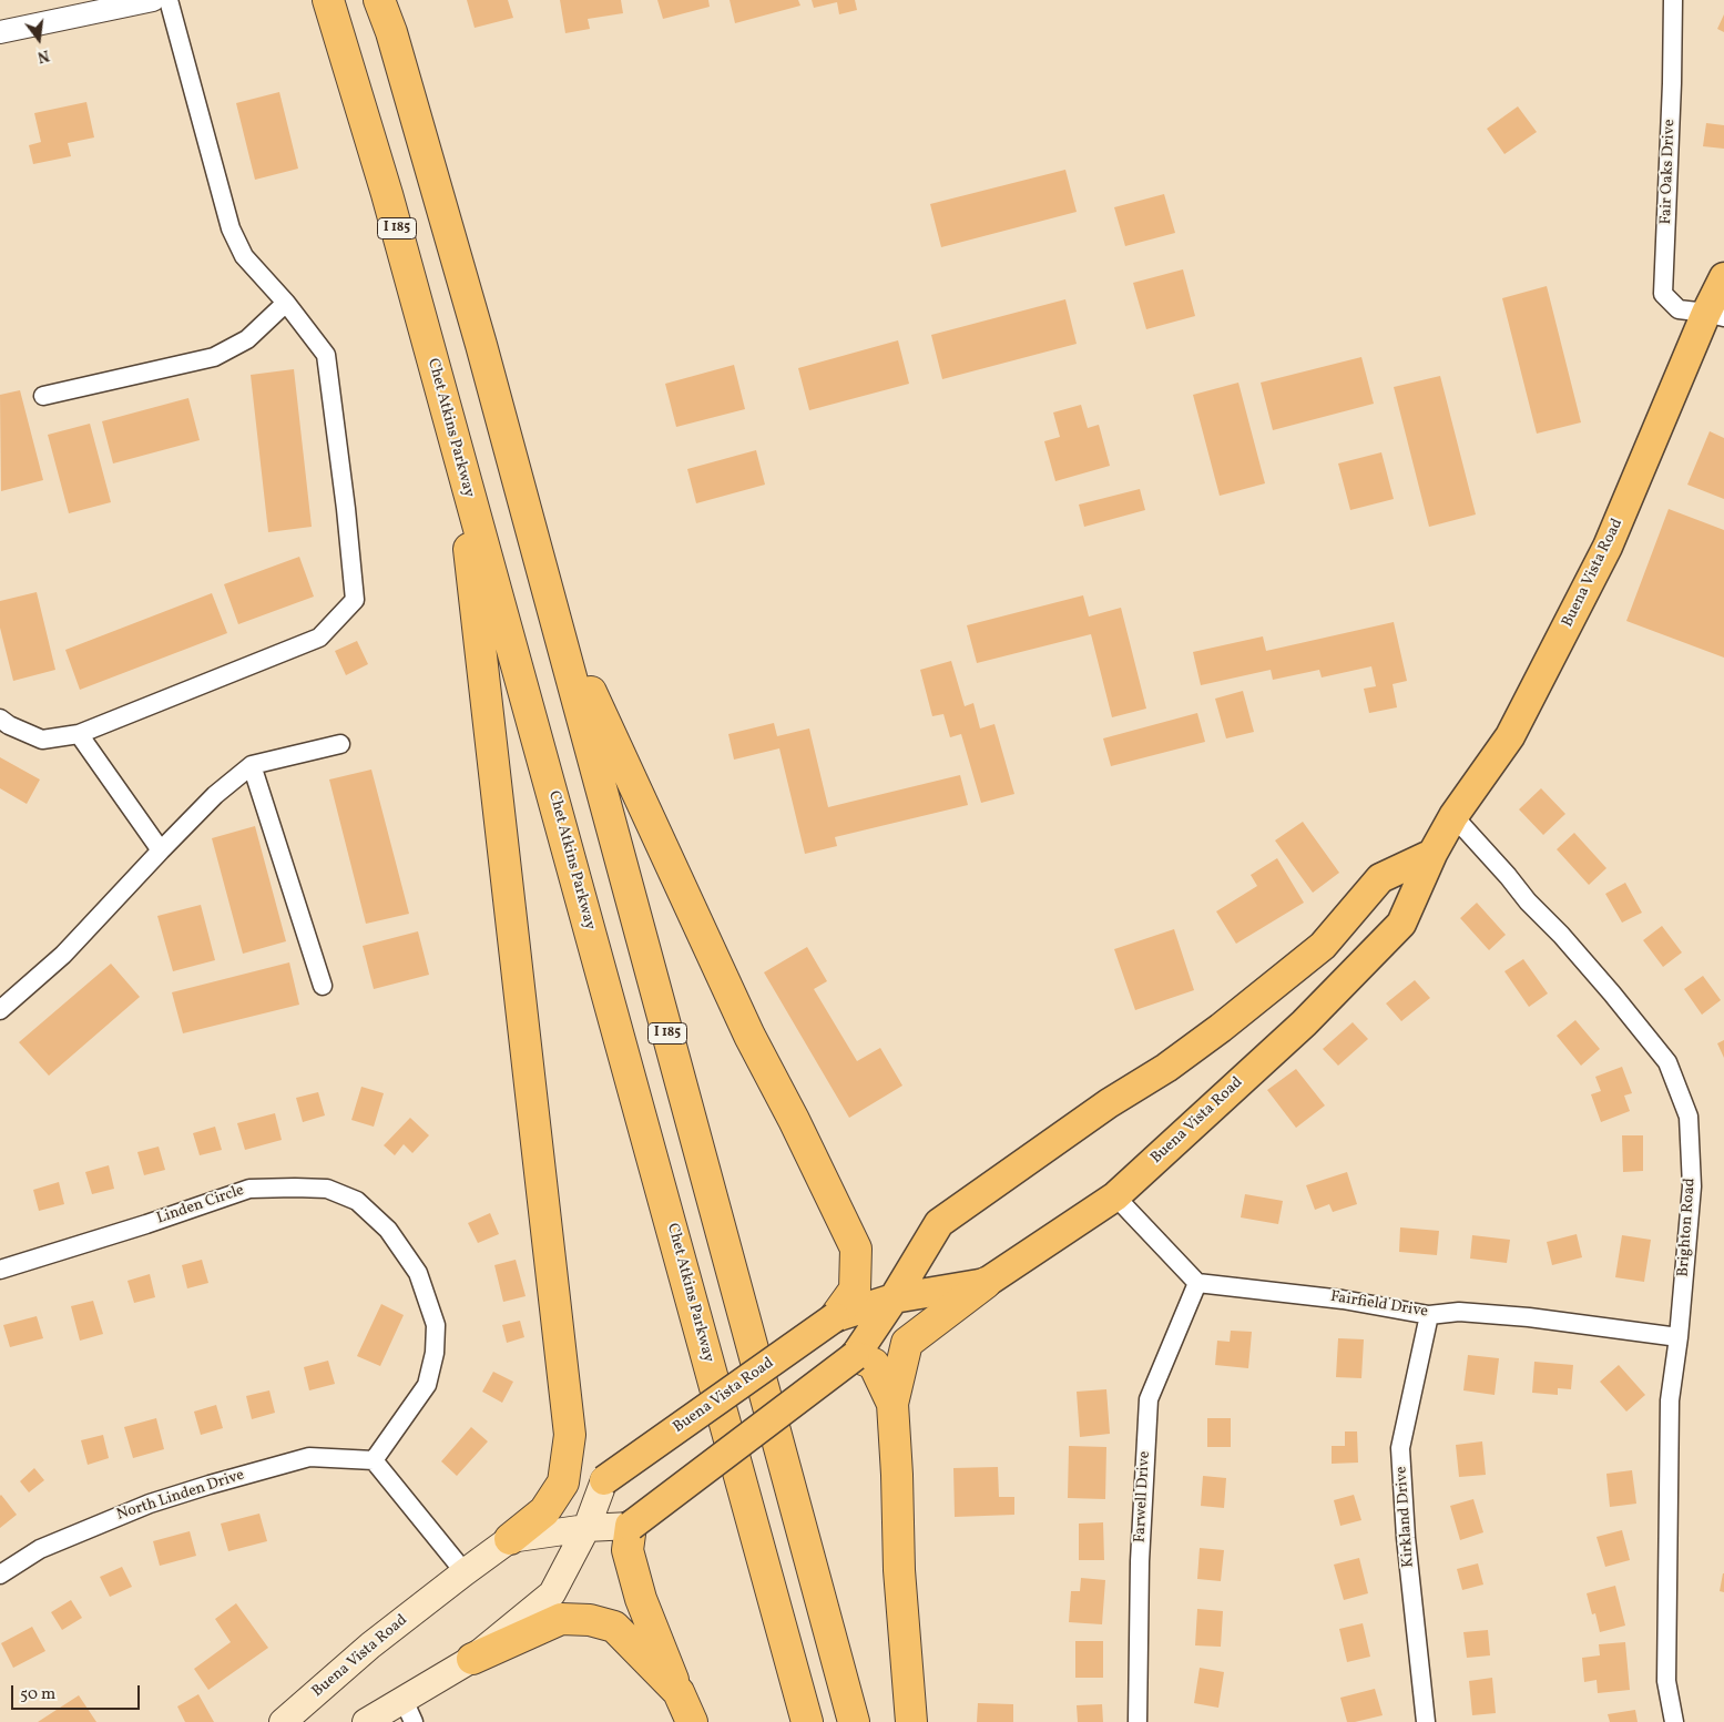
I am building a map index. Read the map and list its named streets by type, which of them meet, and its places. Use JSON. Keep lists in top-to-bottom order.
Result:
{
  "streets": {
    "highway": ["I 185", "Chet Atkins Parkway"],
    "main road": ["Buena Vista Road"],
    "street": [
      "Fair Oaks Drive",
      "Linden Circle",
      "Brighton Road",
      "Fairfield Drive",
      "North Linden Drive",
      "Farwell Drive",
      "Kirkland Drive"
    ]
  },
  "crossings": [
    ["Fair Oaks Drive", "Buena Vista Road"],
    ["Buena Vista Road", "Brighton Road"],
    ["Linden Circle", "North Linden Drive"],
    ["Brighton Road", "Fairfield Drive"],
    ["Fairfield Drive", "Farwell Drive"],
    ["Fairfield Drive", "Kirkland Drive"]
  ],
  "scale_bar": "50 m",
  "north": "bottom"
}
